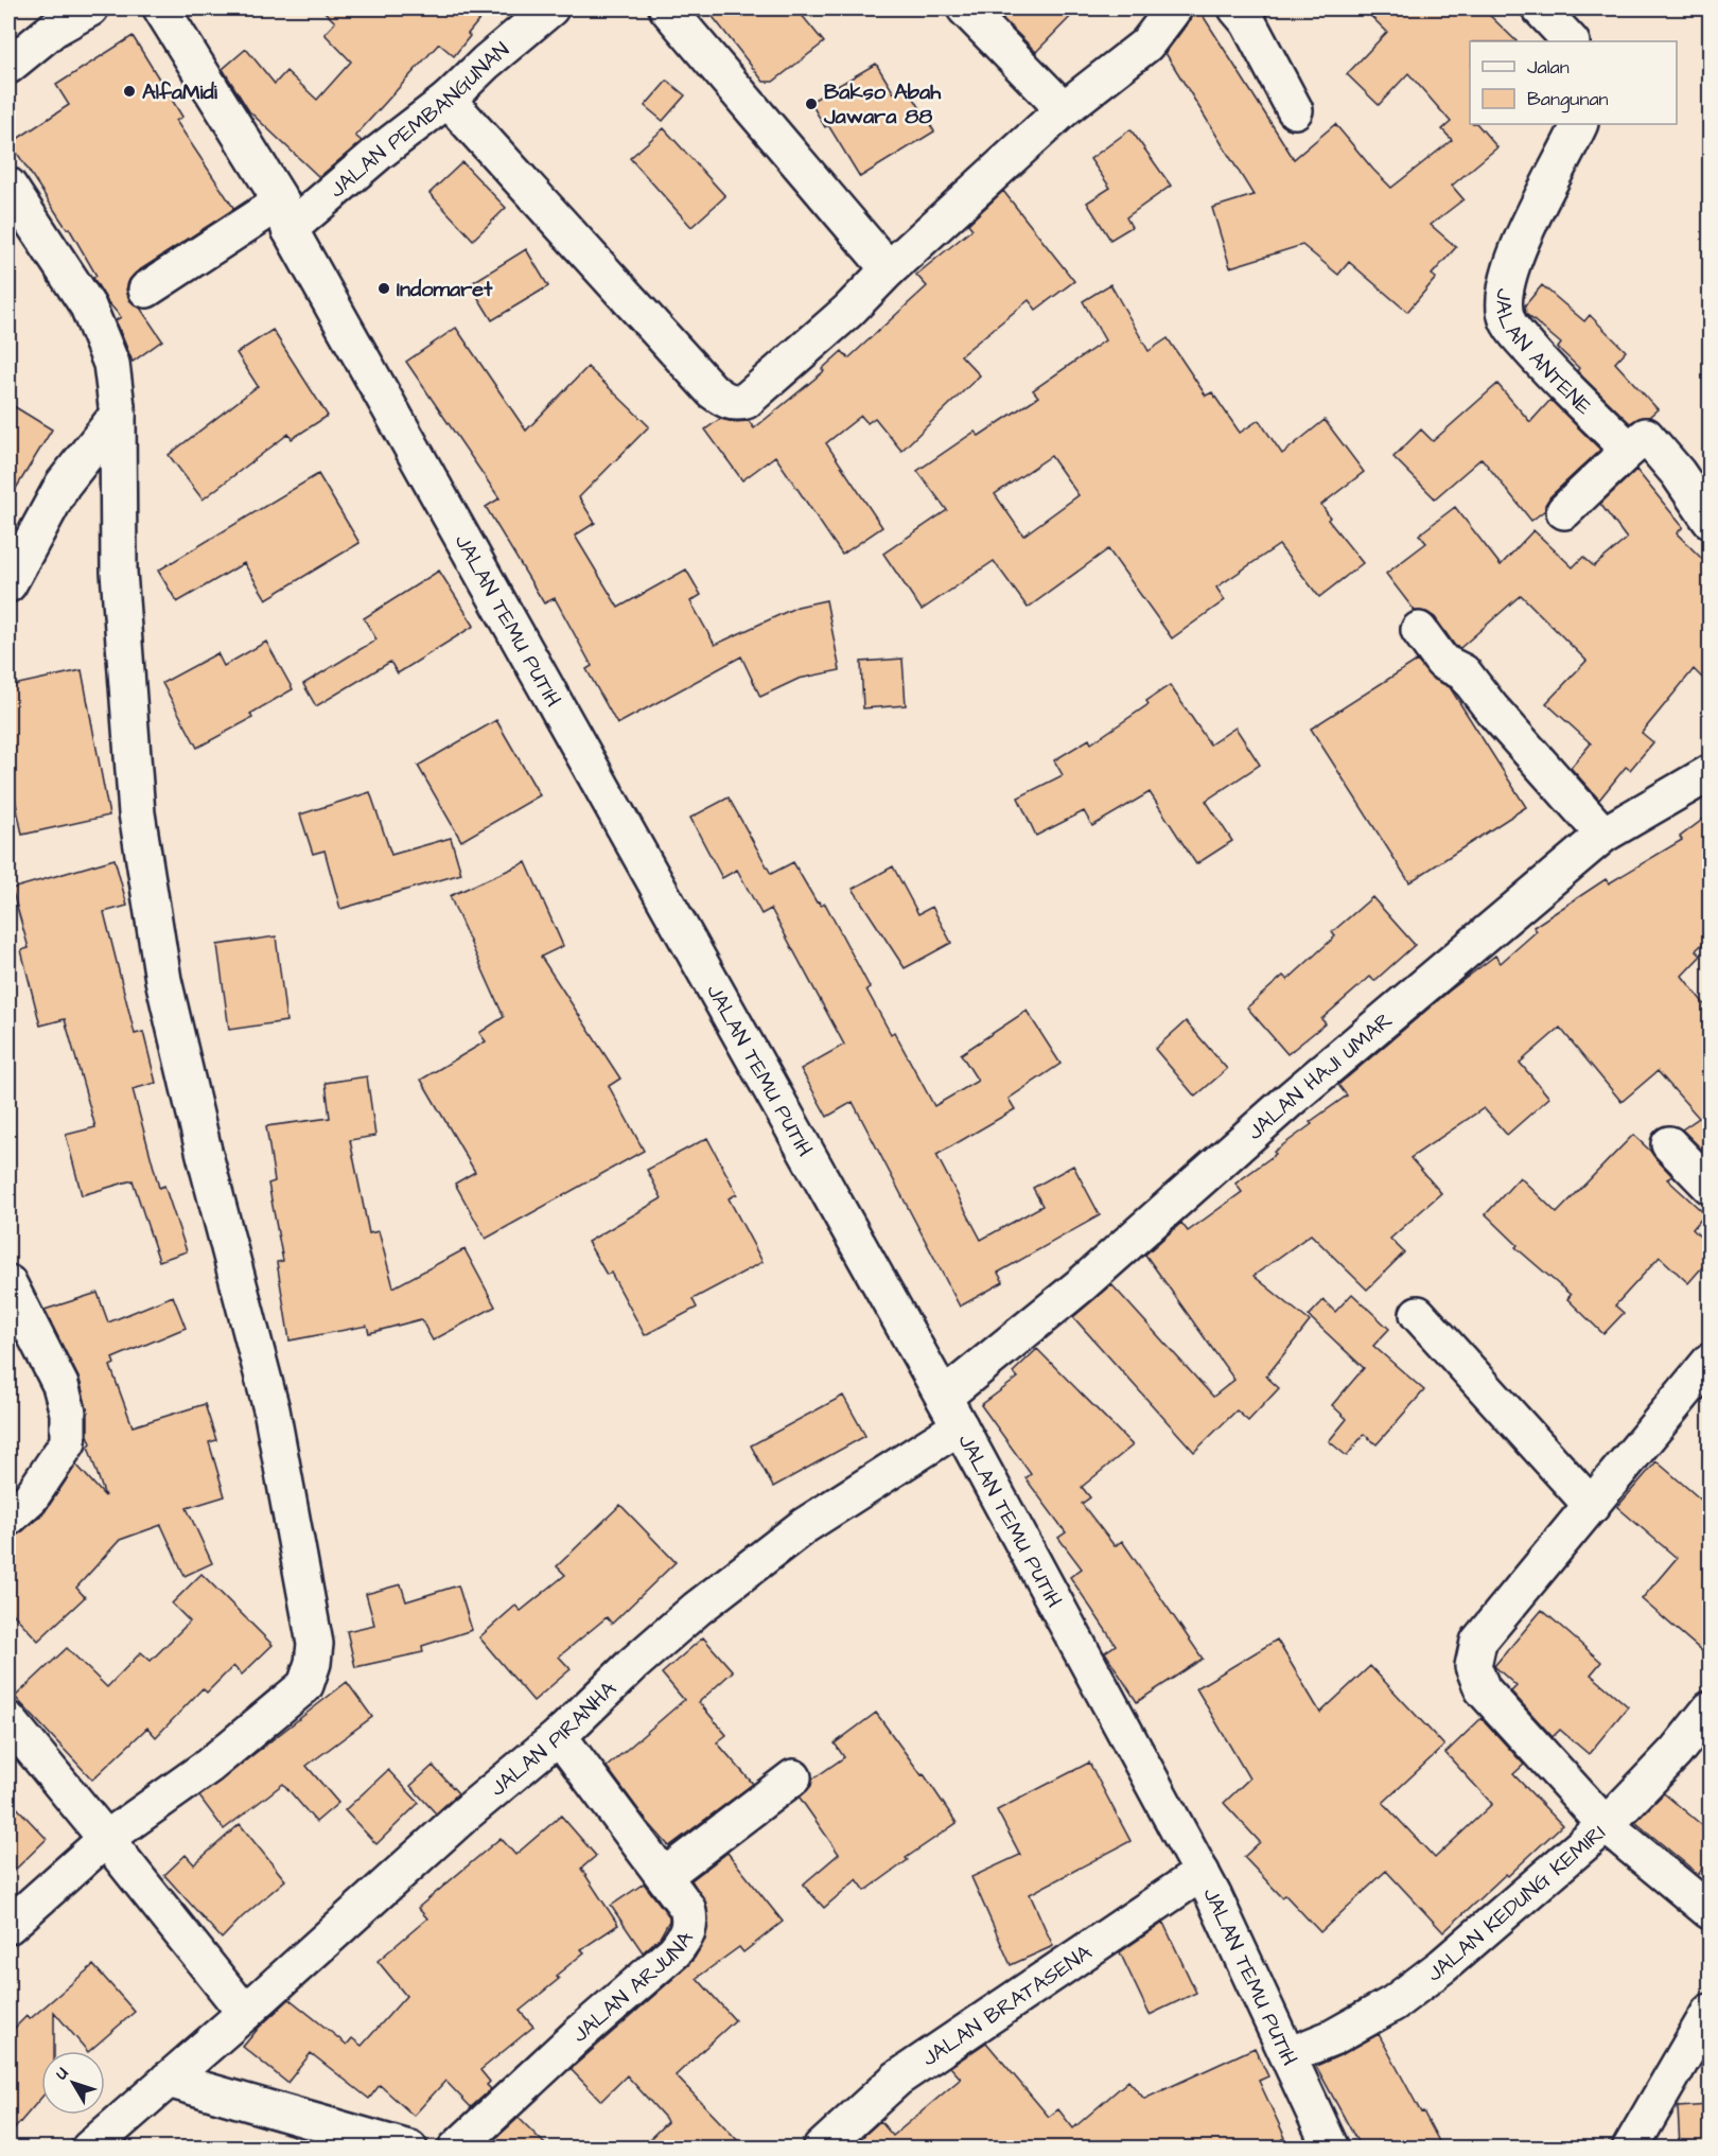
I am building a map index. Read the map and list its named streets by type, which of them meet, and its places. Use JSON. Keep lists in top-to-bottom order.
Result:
{
  "streets": {
    "street": [
      "JALAN PEMBANGUNAN",
      "JALAN ANTENE",
      "JALAN TEMU PUTIH",
      "JALAN HAJI UMAR",
      "JALAN PIRANHA",
      "JALAN KEDUNG KEMIRI",
      "JALAN ARJUNA",
      "JALAN BRATASENA"
    ]
  },
  "crossings": [
    ["JALAN PEMBANGUNAN", "JALAN TEMU PUTIH"],
    ["JALAN TEMU PUTIH", "JALAN HAJI UMAR"],
    ["JALAN TEMU PUTIH", "JALAN PIRANHA"],
    ["JALAN TEMU PUTIH", "JALAN KEDUNG KEMIRI"],
    ["JALAN TEMU PUTIH", "JALAN BRATASENA"],
    ["JALAN HAJI UMAR", "JALAN PIRANHA"],
    ["JALAN PIRANHA", "JALAN ARJUNA"]
  ],
  "places": ["AlfaMidi", "Bakso Abah Jawara 88", "Indomaret"],
  "legend": ["Jalan", "Bangunan"],
  "north": "top left"
}
